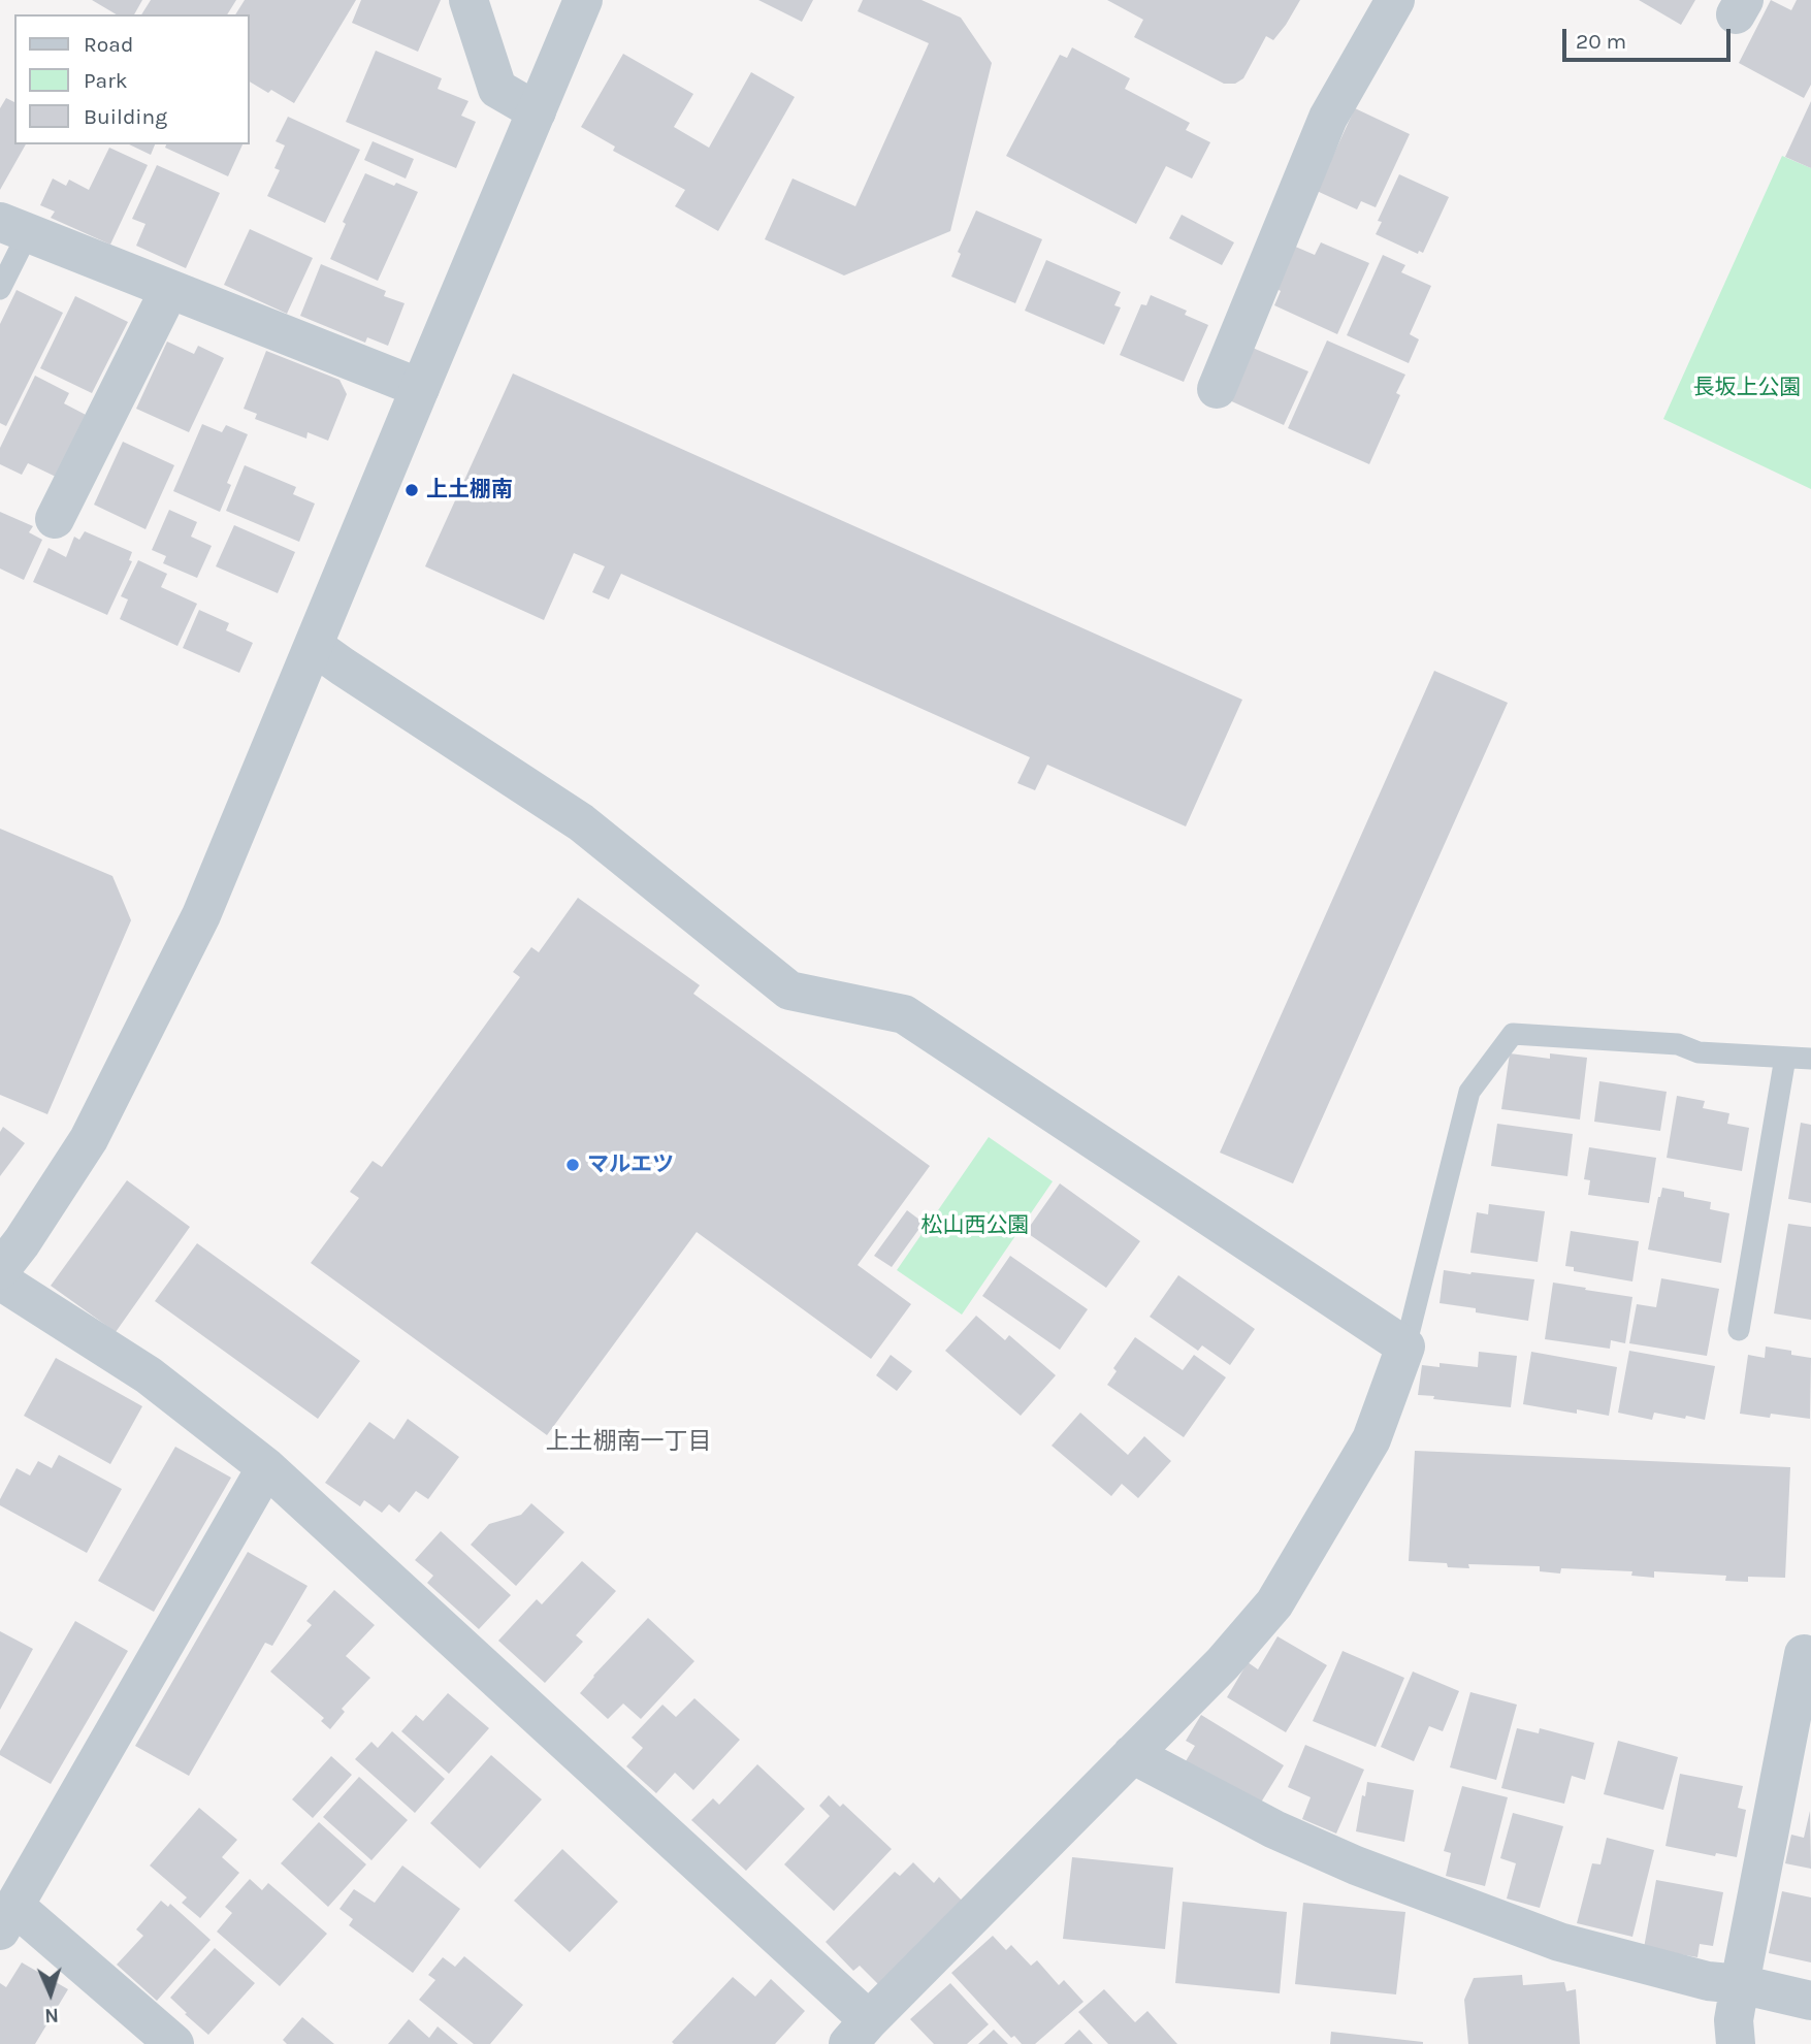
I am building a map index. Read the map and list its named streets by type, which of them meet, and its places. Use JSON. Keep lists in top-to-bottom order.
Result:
{
  "districts": ["上土棚南一丁目"],
  "parks": ["長坂上公園", "松山西公園"],
  "places": ["上土棚南", "マルエツ"],
  "legend": ["Road", "Park", "Building"],
  "scale_bar": "20 m",
  "north": "bottom"
}
